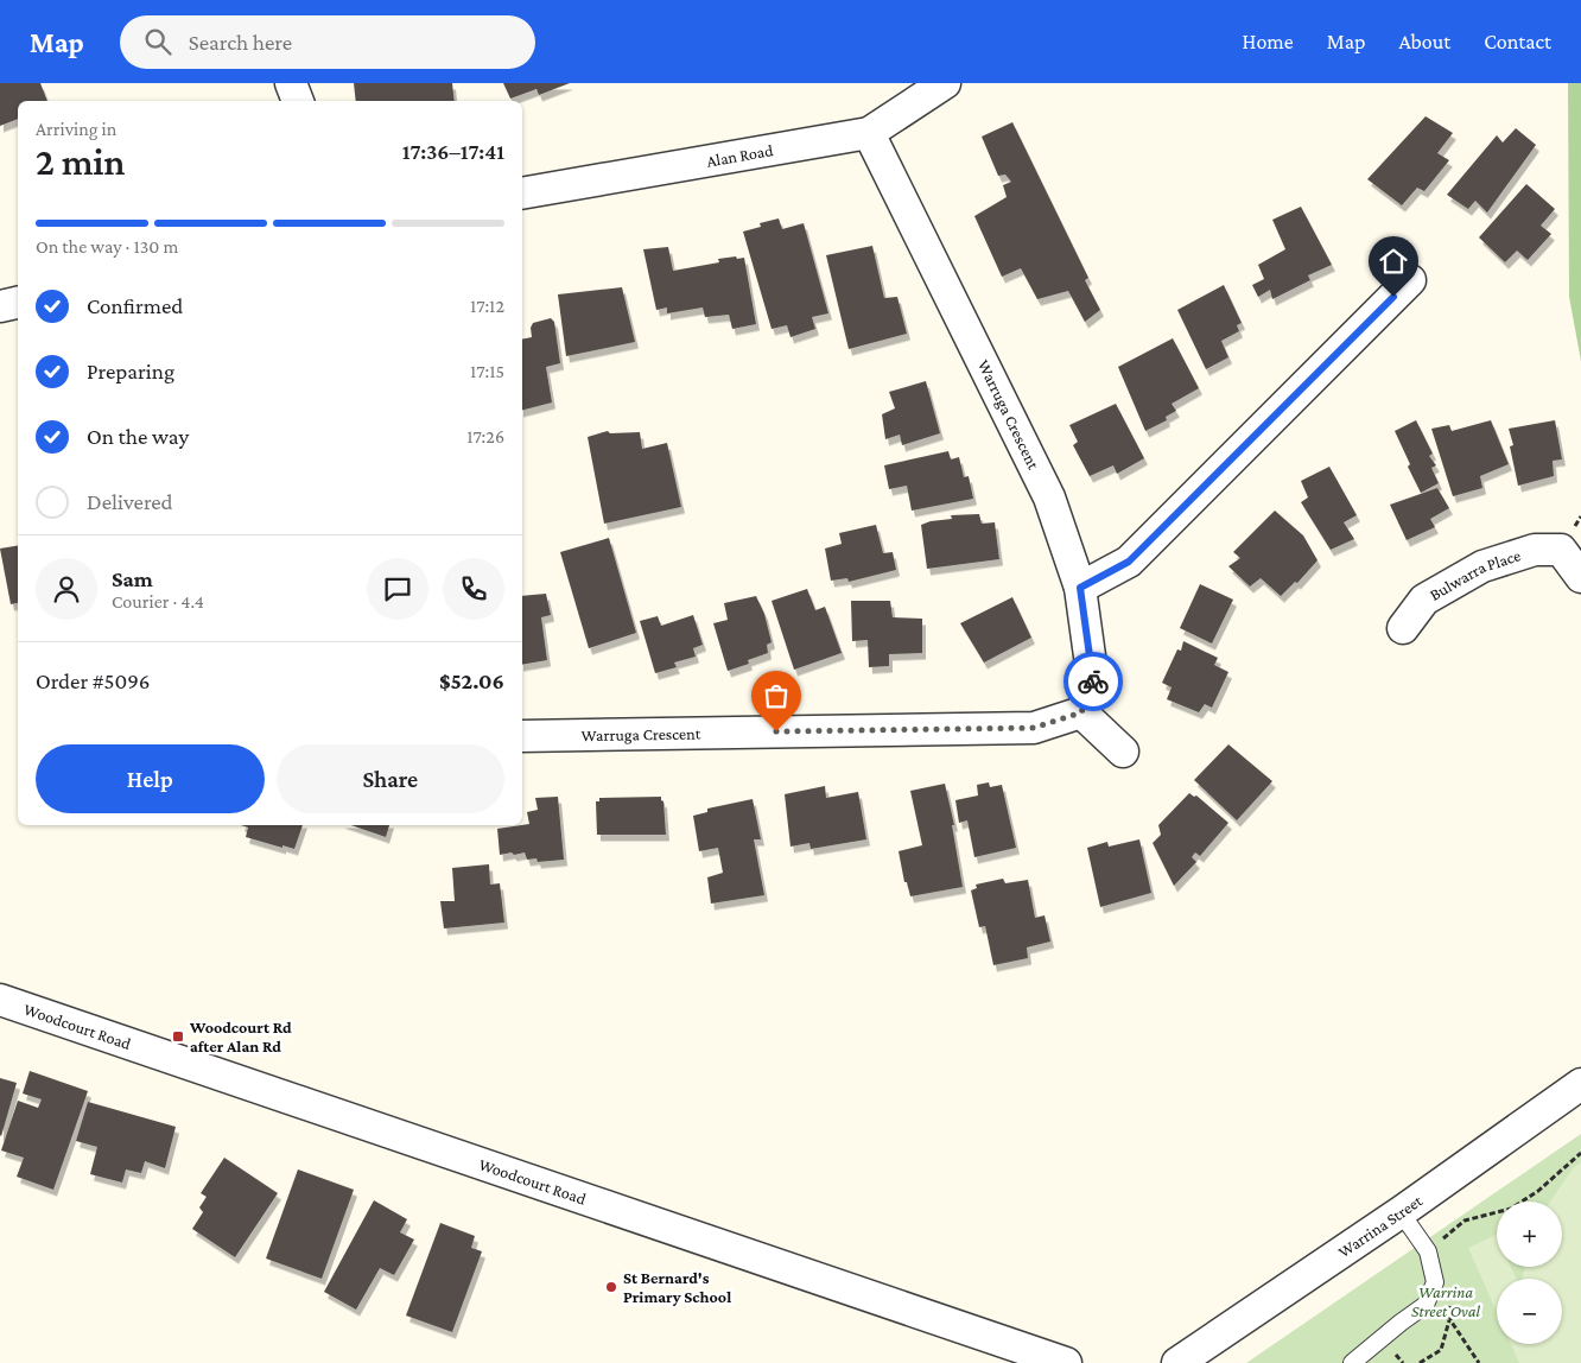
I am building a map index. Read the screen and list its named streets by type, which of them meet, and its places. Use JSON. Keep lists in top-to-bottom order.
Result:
{
  "streets": {
    "street": [
      "Alan Road",
      "Warruga Crescent",
      "Bulwarra Place",
      "Woodcourt Road",
      "Warrina Street"
    ]
  },
  "crossings": [
    ["Alan Road", "Warruga Crescent"]
  ],
  "parks": ["Warrina Street Oval"],
  "places": {
    "transit": ["Woodcourt Rd after Alan Rd"],
    "other": ["St Bernard's Primary School"]
  },
  "page": {
    "header": "Map",
    "search": "Search here",
    "nav": [
      "Home",
      "Map",
      "About",
      "Contact"
    ],
    "heading": ["2 min", "Arriving in", "17:36–17:41"],
    "panel": [
      "Sam",
      "Courier · 4.4",
      "Order #5096",
      "$52.06"
    ],
    "bar": "On the way · 130 m",
    "list": [
      ["Confirmed", "17:12"],
      ["Preparing", "17:15"],
      ["On the way", "17:26"],
      "Delivered"
    ],
    "buttons": ["Help", "Share"],
    "map_buttons": ["+", "−"]
  }
}
